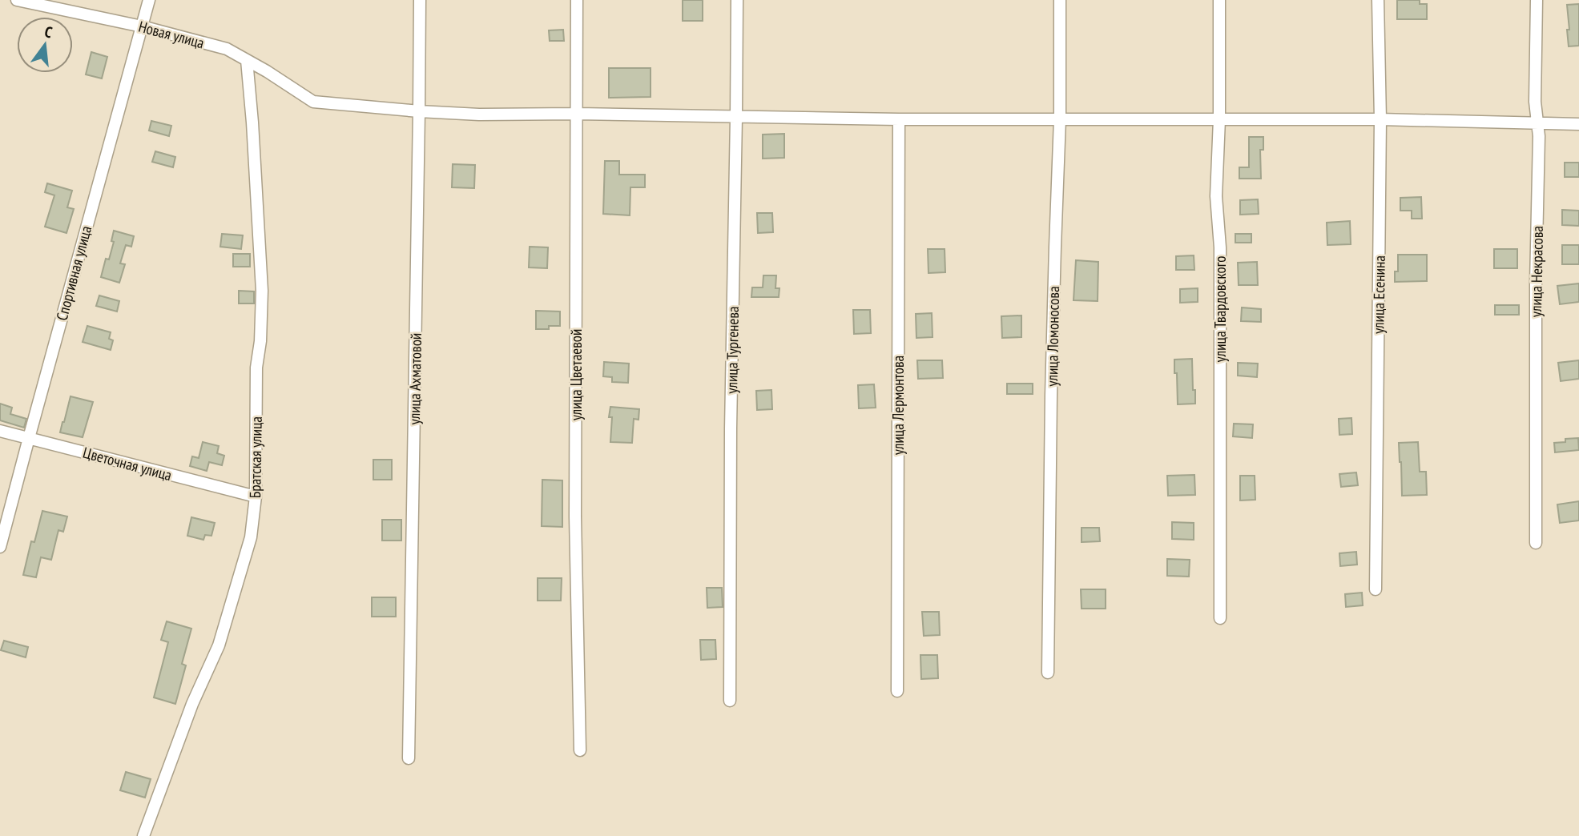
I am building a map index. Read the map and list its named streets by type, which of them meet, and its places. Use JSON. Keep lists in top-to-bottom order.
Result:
{
  "streets": {
    "street": [
      "Новая улица",
      "улица Некрасова",
      "Спортивная улица",
      "улица Есенина",
      "улица Твардовского",
      "улица Ломоносова",
      "улица Тургенева",
      "улица Цветаевой",
      "улица Ахматовой",
      "улица Лермонтова",
      "Братская улица",
      "Цветочная улица"
    ]
  },
  "crossings": [
    ["Новая улица", "Спортивная улица"],
    ["Новая улица", "улица Ахматовой"],
    ["Новая улица", "Братская улица"],
    ["Спортивная улица", "Цветочная улица"],
    ["Братская улица", "Цветочная улица"]
  ],
  "north": "top"
}
